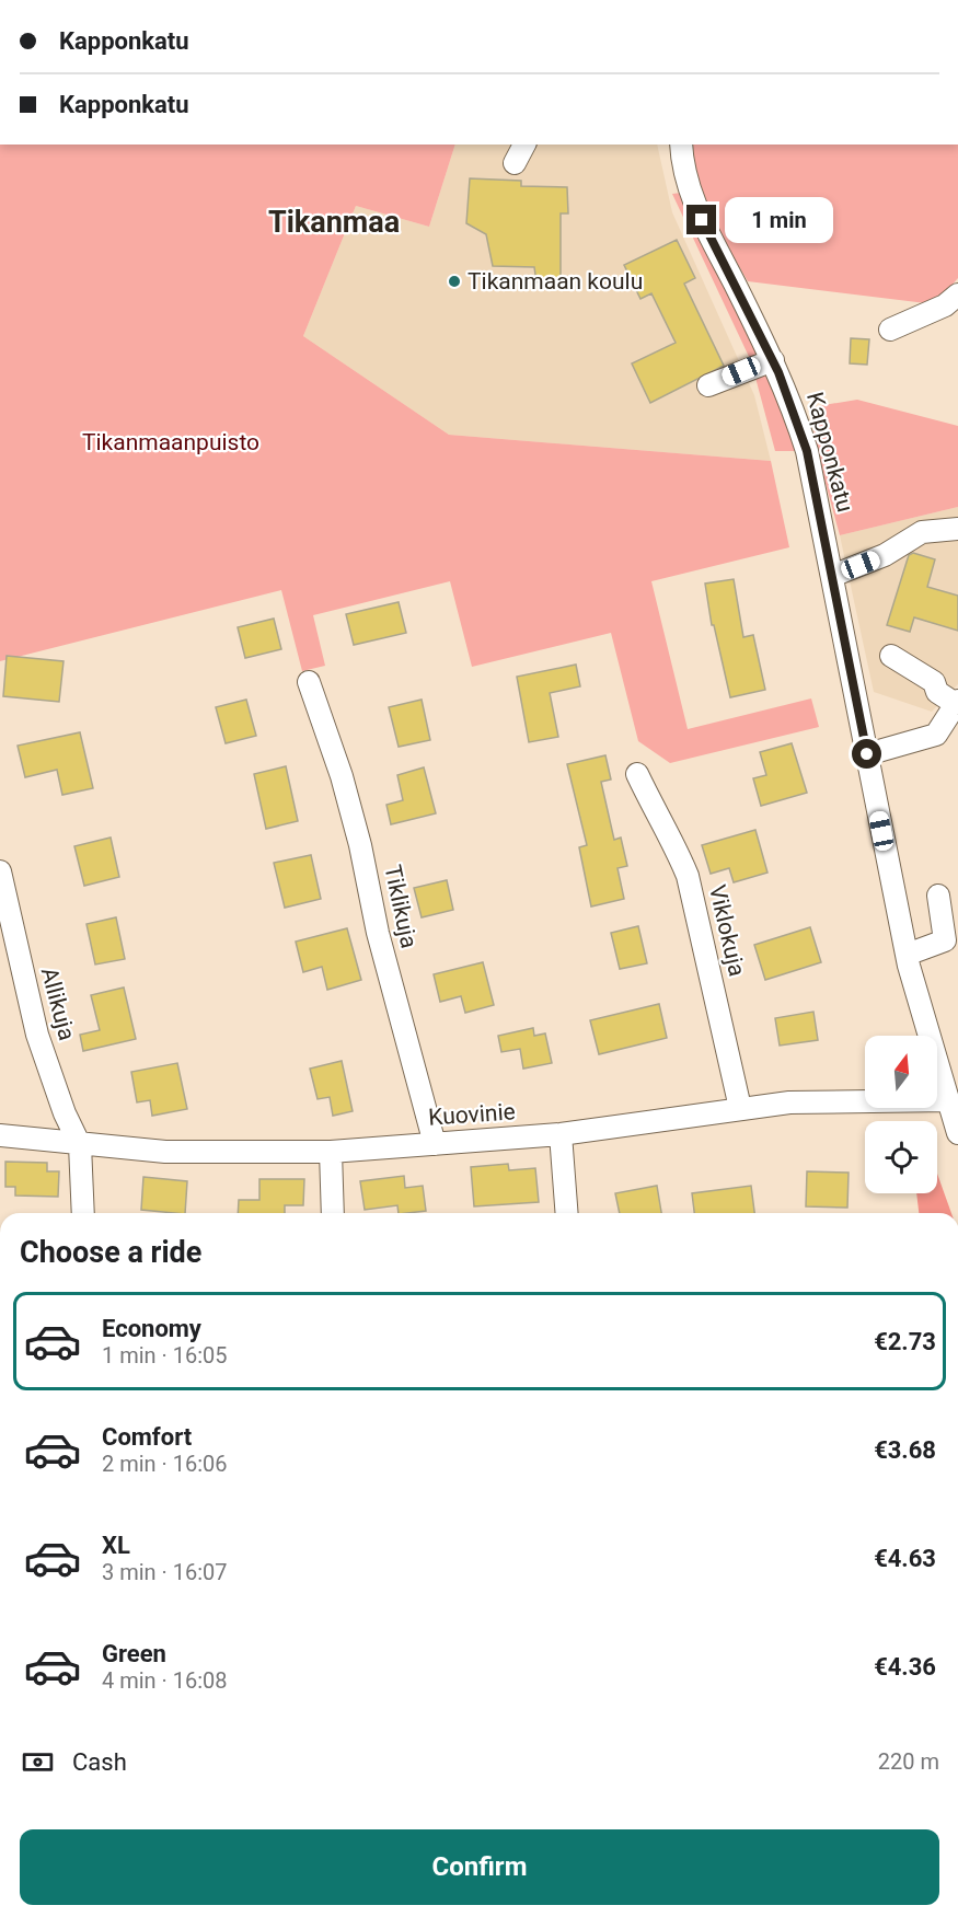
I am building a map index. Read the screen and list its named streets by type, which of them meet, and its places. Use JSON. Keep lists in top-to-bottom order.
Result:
{
  "streets": {
    "street": [
      "Kapponkatu",
      "Tiklikuja",
      "Viklokuja",
      "Allikuja",
      "Kuovinie"
    ]
  },
  "crossings": [
    ["Kapponkatu", "Kuovinie"],
    ["Tiklikuja", "Kuovinie"],
    ["Viklokuja", "Kuovinie"],
    ["Allikuja", "Kuovinie"]
  ],
  "districts": ["Tikanmaa"],
  "parks": ["Tikanmaanpuisto"],
  "places": ["Tikanmaan koulu"],
  "north": "top",
  "page": {
    "banner": ["Kapponkatu", "Kapponkatu"],
    "bubble": "1 min",
    "heading": "Choose a ride",
    "list": [
      {
        "name": "Economy",
        "note": "1 min · 16:05",
        "value": "€2.73"
      },
      {
        "name": "Comfort",
        "note": "2 min · 16:06",
        "value": "€3.68"
      },
      {
        "name": "XL",
        "note": "3 min · 16:07",
        "value": "€4.63"
      },
      {
        "name": "Green",
        "note": "4 min · 16:08",
        "value": "€4.36"
      }
    ],
    "pay": ["Cash", "220 m"],
    "buttons": "Confirm"
  }
}
